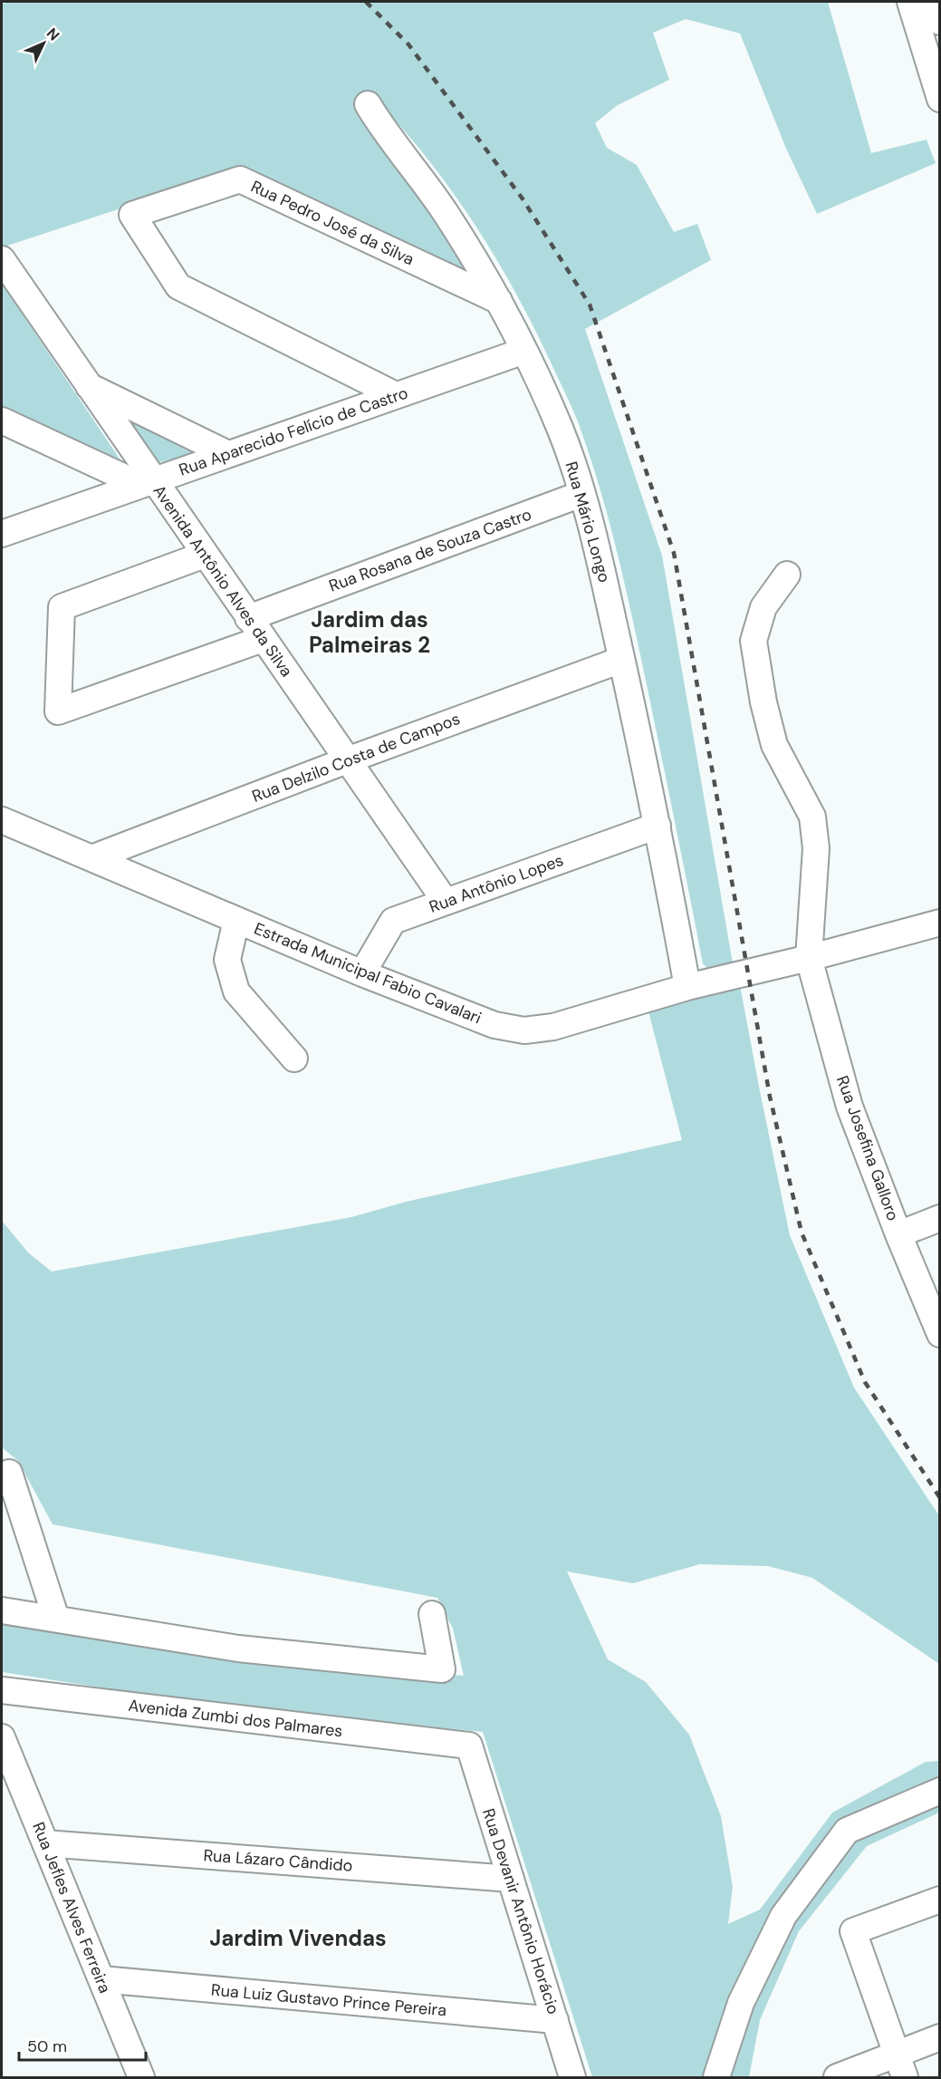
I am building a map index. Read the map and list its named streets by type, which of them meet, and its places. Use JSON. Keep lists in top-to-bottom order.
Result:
{
  "streets": {
    "street": [
      "Rua Pedro José da Silva",
      "Rua Aparecido Felício de Castro",
      "Rua Mário Longo",
      "Rua Rosana de Souza Castro",
      "Avenida Antônio Alves da Silva",
      "Rua Delzilo Costa de Campos",
      "Rua Antônio Lopes",
      "Estrada Municipal Fabio Cavalari",
      "Rua Josefina Galloro",
      "Avenida Zumbi dos Palmares",
      "Rua Lázaro Cândido",
      "Rua Jefles Alves Ferreira",
      "Rua Devanir Antônio Horácio",
      "Rua Luiz Gustavo Prince Pereira"
    ]
  },
  "crossings": [
    ["Rua Pedro José da Silva", "Rua Aparecido Felício de Castro"],
    ["Rua Pedro José da Silva", "Rua Mário Longo"],
    ["Rua Aparecido Felício de Castro", "Rua Mário Longo"],
    ["Rua Aparecido Felício de Castro", "Avenida Antônio Alves da Silva"],
    ["Rua Mário Longo", "Rua Rosana de Souza Castro"],
    ["Rua Mário Longo", "Rua Delzilo Costa de Campos"],
    ["Rua Mário Longo", "Rua Antônio Lopes"],
    ["Rua Mário Longo", "Estrada Municipal Fabio Cavalari"],
    ["Rua Rosana de Souza Castro", "Avenida Antônio Alves da Silva"],
    ["Avenida Antônio Alves da Silva", "Rua Delzilo Costa de Campos"],
    ["Avenida Antônio Alves da Silva", "Rua Antônio Lopes"],
    ["Rua Delzilo Costa de Campos", "Estrada Municipal Fabio Cavalari"],
    ["Rua Antônio Lopes", "Estrada Municipal Fabio Cavalari"],
    ["Estrada Municipal Fabio Cavalari", "Rua Josefina Galloro"],
    ["Avenida Zumbi dos Palmares", "Rua Devanir Antônio Horácio"],
    ["Rua Lázaro Cândido", "Rua Jefles Alves Ferreira"],
    ["Rua Lázaro Cândido", "Rua Devanir Antônio Horácio"],
    ["Rua Jefles Alves Ferreira", "Rua Luiz Gustavo Prince Pereira"],
    ["Rua Devanir Antônio Horácio", "Rua Luiz Gustavo Prince Pereira"]
  ],
  "districts": ["Jardim das Palmeiras 2", "Jardim Vivendas"],
  "scale_bar": "50 m",
  "north": "top right"
}
